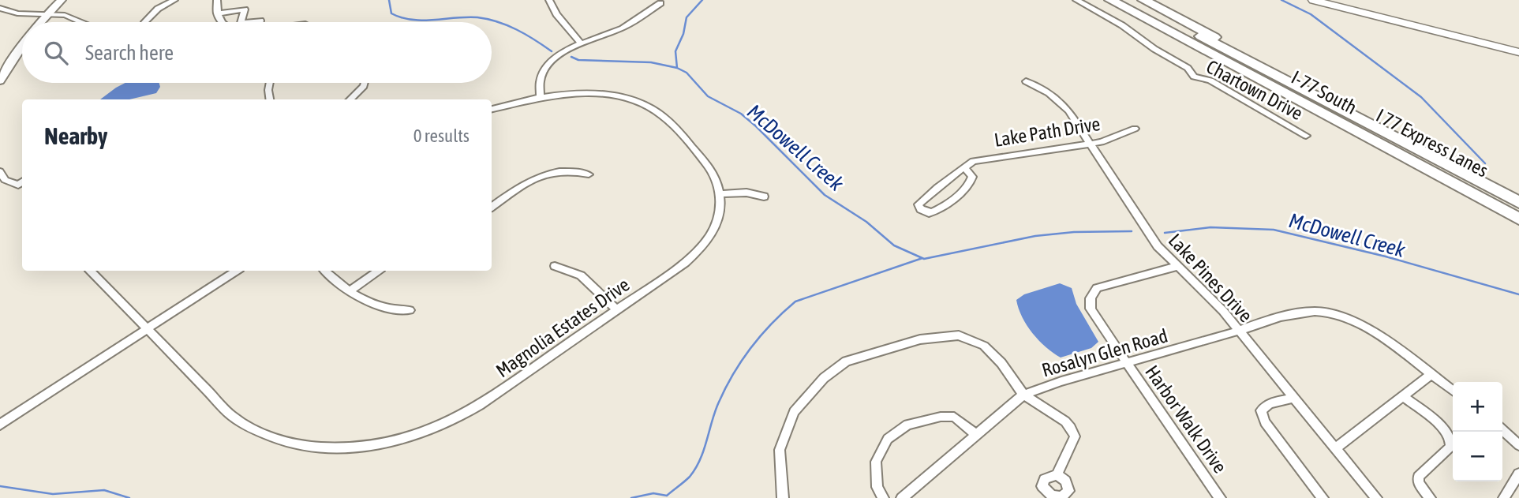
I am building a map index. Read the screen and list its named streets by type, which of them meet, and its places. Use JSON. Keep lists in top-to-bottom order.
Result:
{
  "streets": {
    "highway": ["I-77 South", "I 77 Express Lanes"],
    "street": [
      "Chartown Drive",
      "Lake Path Drive",
      "Lake Pines Drive",
      "Magnolia Estates Drive",
      "Rosalyn Glen Road",
      "Harbor Walk Drive"
    ]
  },
  "crossings": [
    ["Lake Path Drive", "Lake Pines Drive"],
    ["Lake Pines Drive", "Rosalyn Glen Road"],
    ["Lake Pines Drive", "Harbor Walk Drive"],
    ["Rosalyn Glen Road", "Harbor Walk Drive"]
  ],
  "water": ["McDowell Creek"],
  "page": {
    "search": "Search here",
    "heading": ["Nearby", "0 results"],
    "map_buttons": ["+", "−"]
  }
}
